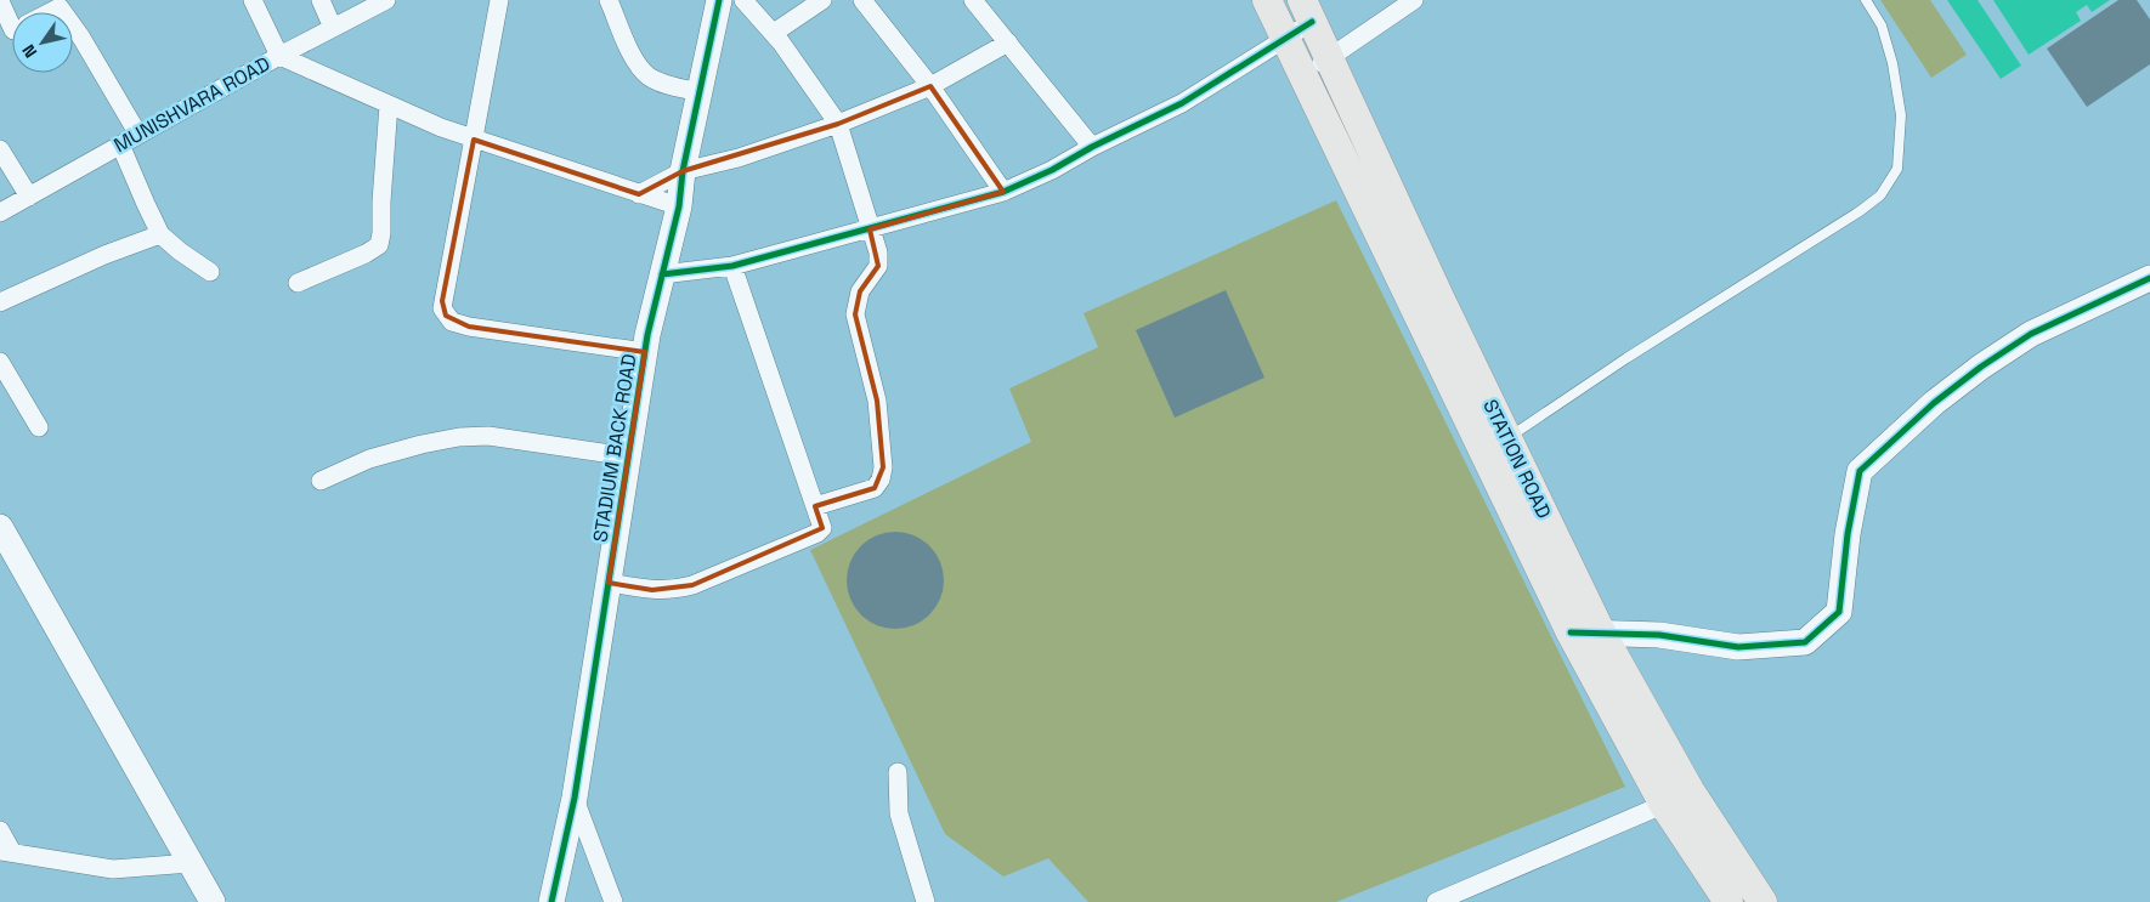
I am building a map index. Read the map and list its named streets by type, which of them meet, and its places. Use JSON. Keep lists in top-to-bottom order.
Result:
{
  "streets": {
    "main road": ["STATION ROAD"],
    "street": ["MUNISHVARA ROAD", "STADIUM BACK ROAD"]
  },
  "north": "bottom left"
}
